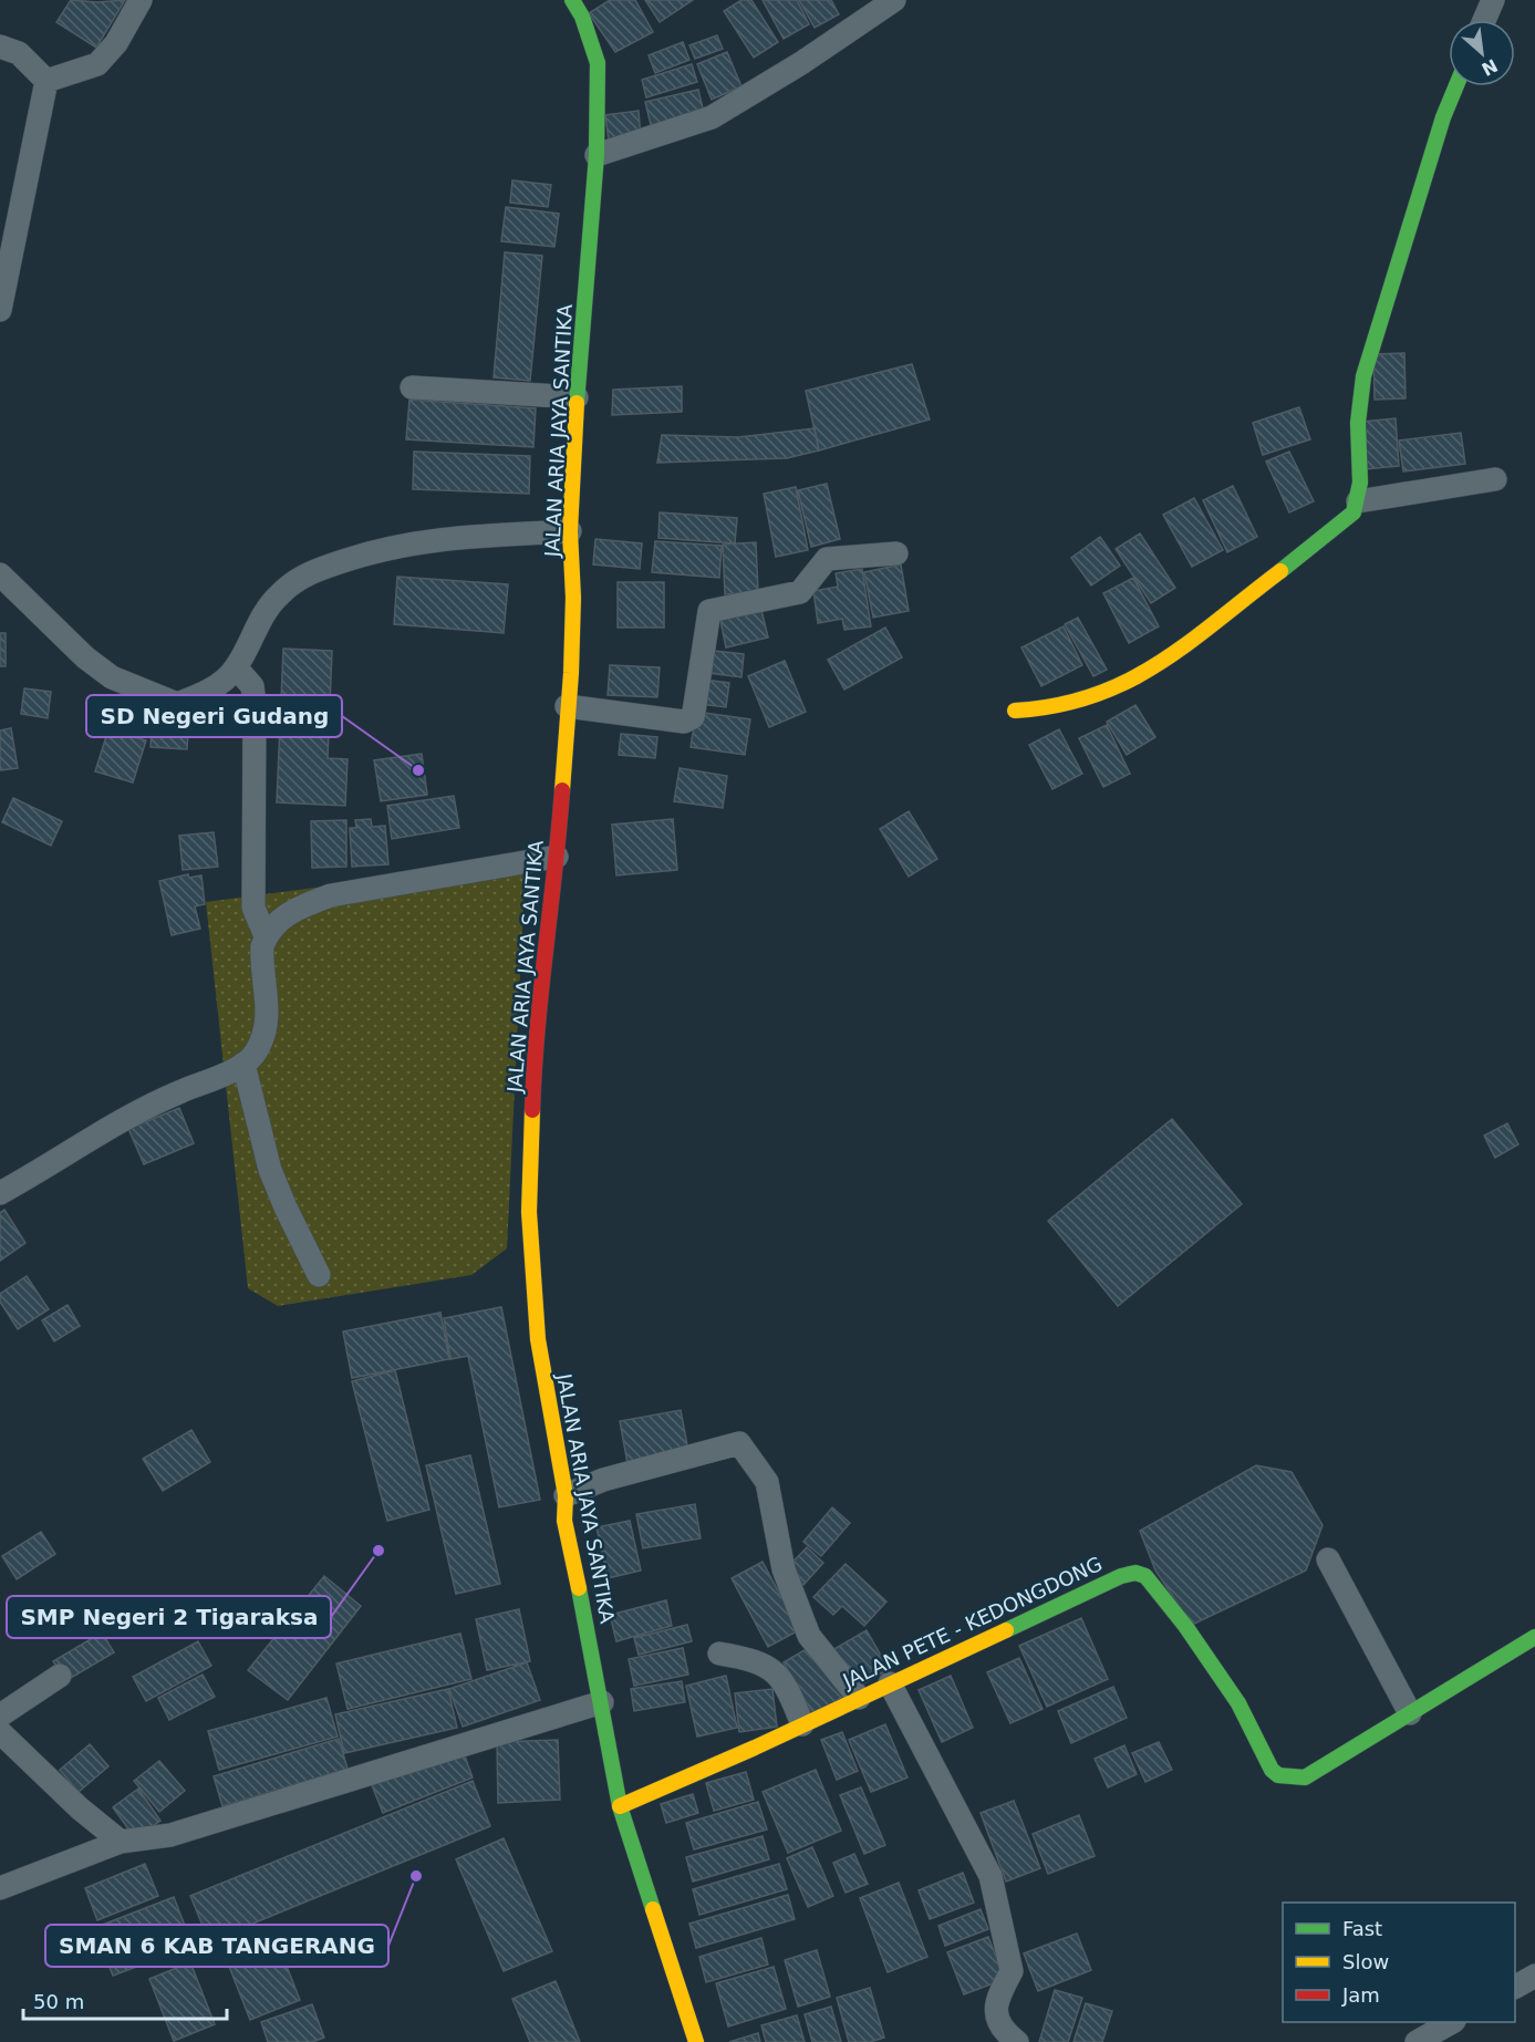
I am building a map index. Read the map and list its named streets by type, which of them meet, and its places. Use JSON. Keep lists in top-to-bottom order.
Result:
{
  "streets": {
    "street": ["JALAN ARIA JAYA SANTIKA", "JALAN PETE - KEDONGDONG"]
  },
  "crossings": [
    ["JALAN ARIA JAYA SANTIKA", "JALAN PETE - KEDONGDONG"]
  ],
  "places": ["SD Negeri Gudang", "SMP Negeri 2 Tigaraksa", "SMAN 6 KAB TANGERANG"],
  "legend": ["Fast", "Slow", "Jam"],
  "scale_bar": "50 m",
  "north": "bottom right"
}
